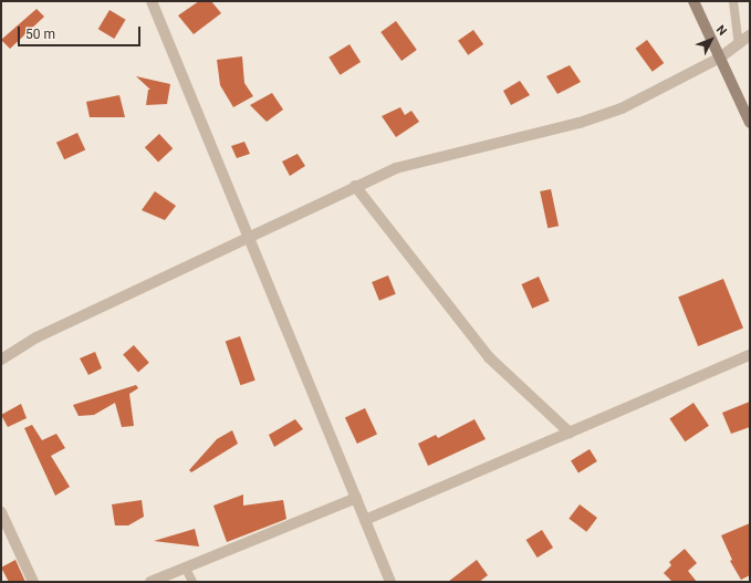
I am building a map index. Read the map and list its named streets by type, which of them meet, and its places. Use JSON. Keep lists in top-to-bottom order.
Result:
{
  "scale_bar": "50 m",
  "north": "top right"
}
